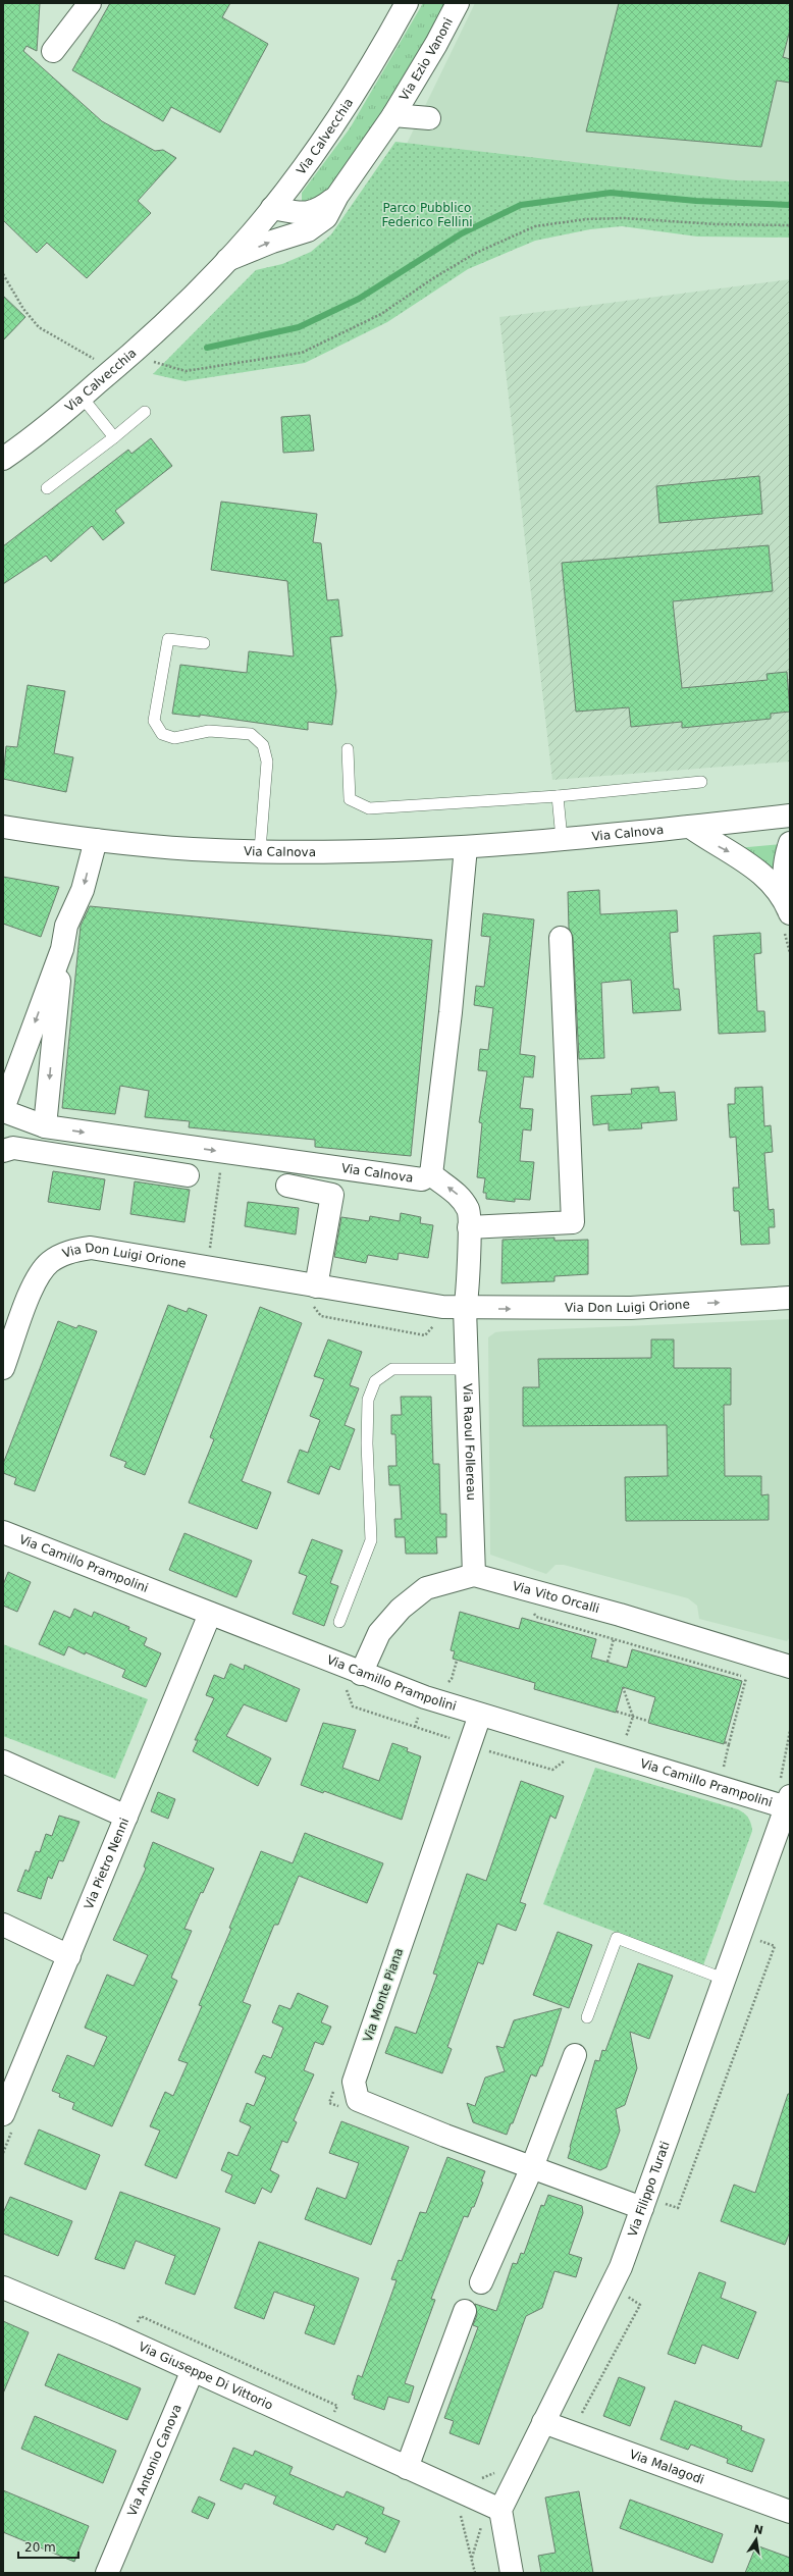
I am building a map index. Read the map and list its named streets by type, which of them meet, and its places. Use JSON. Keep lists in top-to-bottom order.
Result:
{
  "streets": {
    "street": [
      "Via Ezio Vanoni",
      "Via Calvecchia",
      "Via Calnova",
      "Via Don Luigi Orione",
      "Via Raoul Follereau",
      "Via Camillo Prampolini",
      "Via Vito Orcalli",
      "Via Pietro Nenni",
      "Via Monte Piana",
      "Via Filippo Turati",
      "Via Giuseppe Di Vittorio",
      "Via Antonio Canova",
      "Via Malagodi"
    ]
  },
  "crossings": [
    ["Via Ezio Vanoni", "Via Calvecchia"],
    ["Via Don Luigi Orione", "Via Raoul Follereau"],
    ["Via Raoul Follereau", "Via Vito Orcalli"],
    ["Via Camillo Prampolini", "Via Pietro Nenni"],
    ["Via Camillo Prampolini", "Via Monte Piana"],
    ["Via Camillo Prampolini", "Via Filippo Turati"],
    ["Via Monte Piana", "Via Filippo Turati"],
    ["Via Filippo Turati", "Via Giuseppe Di Vittorio"],
    ["Via Filippo Turati", "Via Malagodi"],
    ["Via Giuseppe Di Vittorio", "Via Antonio Canova"]
  ],
  "one_way": ["Via Don Luigi Orione"],
  "parks": ["Parco Pubblico Federico Fellini"],
  "scale_bar": "20 m",
  "north": "top"
}
